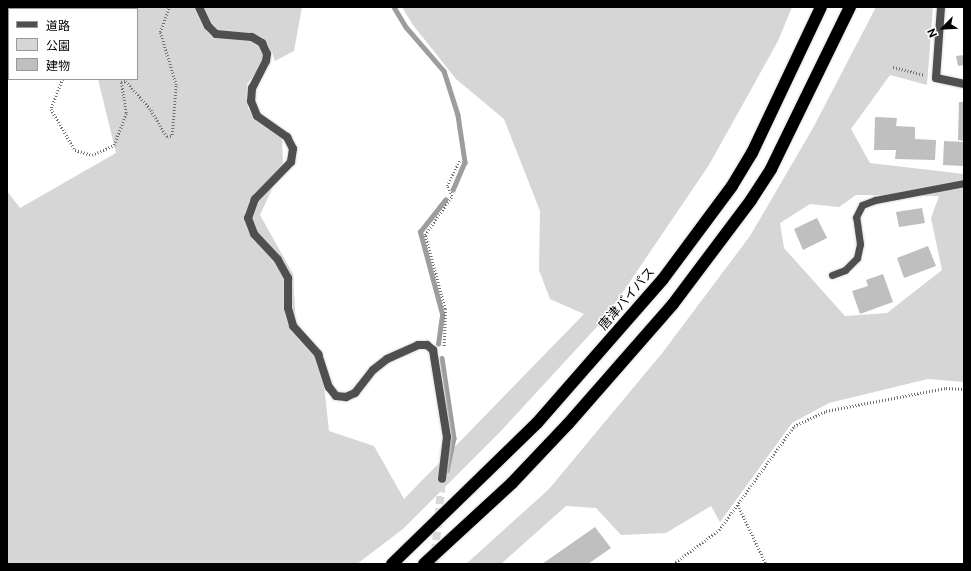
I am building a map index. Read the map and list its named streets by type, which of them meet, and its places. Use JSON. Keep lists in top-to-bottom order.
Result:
{
  "streets": {
    "highway": ["唐津バイパス"]
  },
  "legend": ["道路", "公園", "建物"],
  "north": "bottom left"
}
